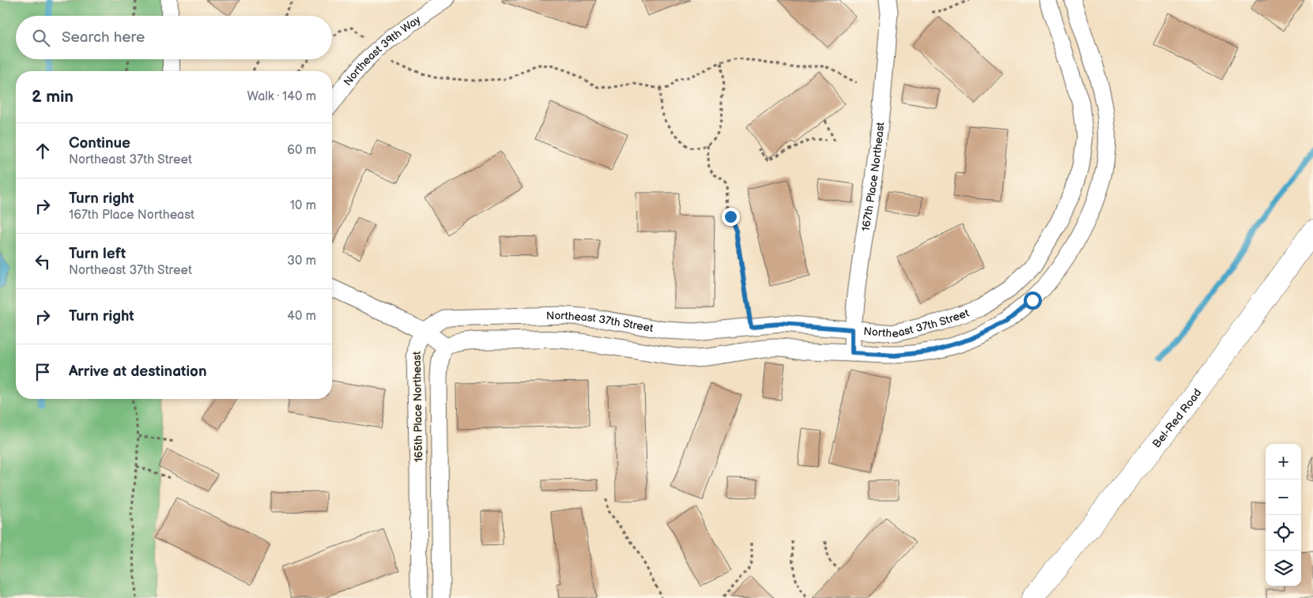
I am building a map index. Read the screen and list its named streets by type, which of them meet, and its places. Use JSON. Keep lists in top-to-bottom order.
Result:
{
  "streets": {
    "main road": ["Bel-Red Road"],
    "street": [
      "Northeast 39th Way",
      "167th Place Northeast",
      "Northeast 37th Street",
      "165th Place Northeast"
    ]
  },
  "crossings": [
    ["167th Place Northeast", "Northeast 37th Street"],
    ["Northeast 37th Street", "165th Place Northeast"]
  ],
  "page": {
    "search": "Search here",
    "heading": ["2 min", "Walk · 140 m"],
    "list": [
      ["Continue", "Northeast 37th Street", "60 m"],
      ["Turn right", "167th Place Northeast", "10 m"],
      ["Turn left", "Northeast 37th Street", "30 m"],
      ["Turn right", "40 m"],
      "Arrive at destination"
    ],
    "map_buttons": ["+", "−"]
  }
}
